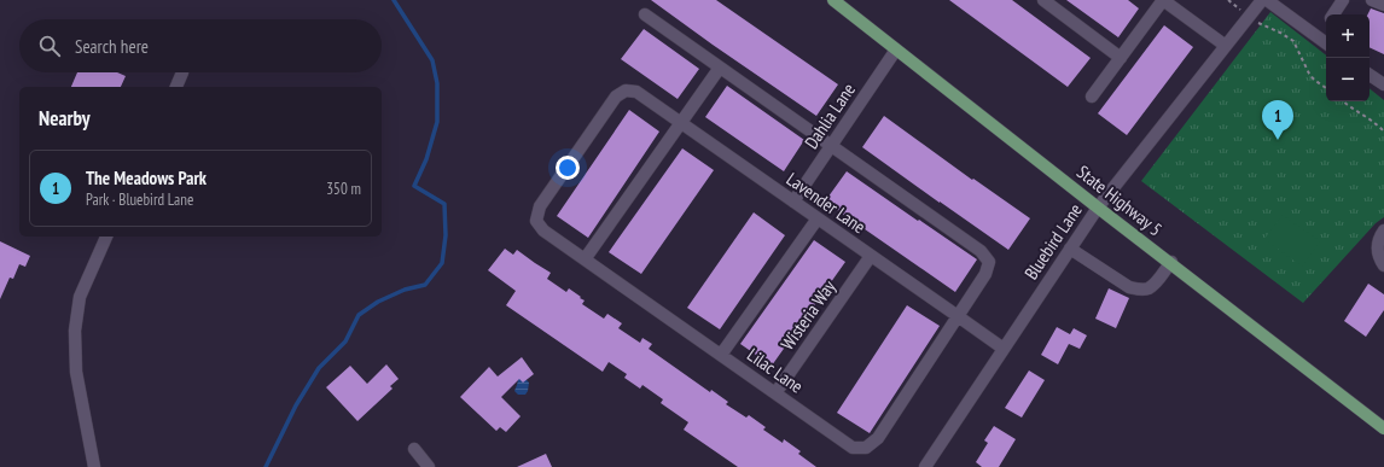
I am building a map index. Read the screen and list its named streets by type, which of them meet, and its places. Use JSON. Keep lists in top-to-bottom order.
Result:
{
  "streets": {
    "main road": ["State Highway 5"],
    "street": [
      "Dahlia Lane",
      "Lavender Lane",
      "Bluebird Lane",
      "Wisteria Way",
      "Lilac Lane"
    ]
  },
  "crossings": [
    ["Dahlia Lane", "State Highway 5"],
    ["Dahlia Lane", "Lavender Lane"],
    ["Dahlia Lane", "Lilac Lane"],
    ["State Highway 5", "Bluebird Lane"],
    ["Lavender Lane", "Bluebird Lane"],
    ["Lavender Lane", "Wisteria Way"],
    ["Lavender Lane", "Lilac Lane"],
    ["Wisteria Way", "Lilac Lane"]
  ],
  "page": {
    "map_buttons": ["+", "−"],
    "search": "Search here",
    "heading": "Nearby",
    "pins": "1",
    "list": [
      {
        "mark": "1",
        "name": "The Meadows Park",
        "note": "Park · Bluebird Lane",
        "value": "350 m"
      }
    ]
  }
}
